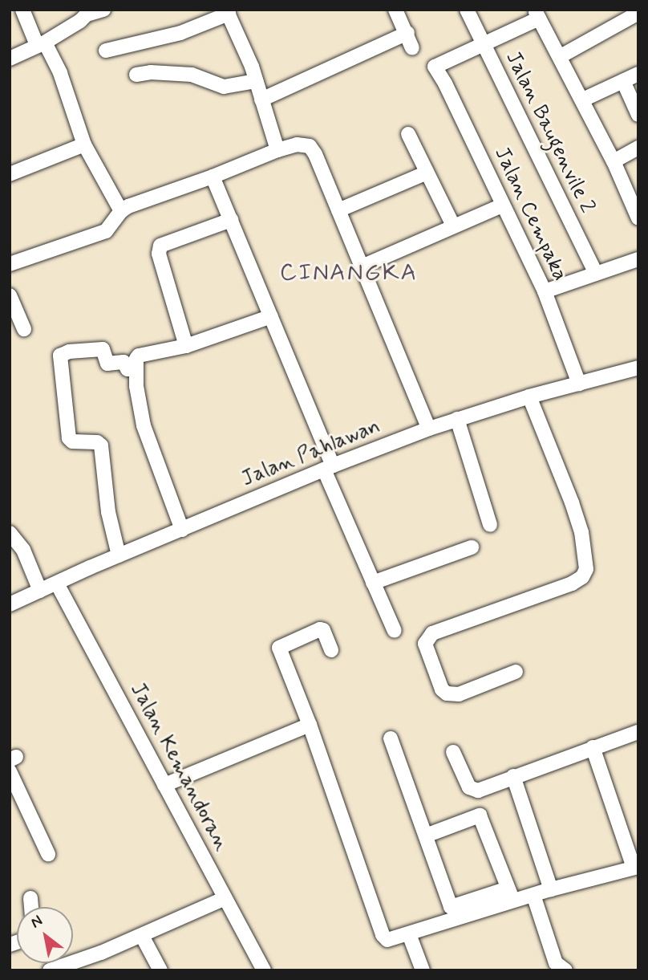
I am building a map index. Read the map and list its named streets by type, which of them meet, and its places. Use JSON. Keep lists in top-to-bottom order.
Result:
{
  "streets": {
    "street": [
      "Jalan Baugenvile 2",
      "Jalan Cempaka",
      "Jalan Pahlawan",
      "Jalan Kemandoran"
    ]
  },
  "crossings": [
    ["Jalan Baugenvile 2", "Jalan Cempaka"],
    ["Jalan Cempaka", "Jalan Pahlawan"],
    ["Jalan Pahlawan", "Jalan Kemandoran"]
  ],
  "districts": ["CINANGKA"],
  "north": "top left"
}
